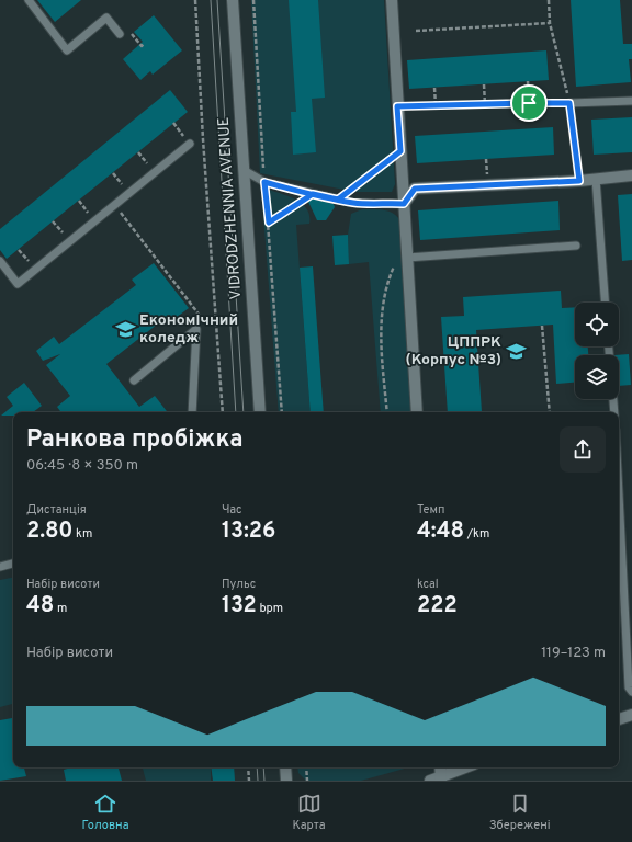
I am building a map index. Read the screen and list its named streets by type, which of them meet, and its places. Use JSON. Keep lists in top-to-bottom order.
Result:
{
  "streets": {
    "main road": ["VIDRODZHENNIA AVENUE"]
  },
  "places": {
    "school or university": ["Економічний коледж", "ЦППРК (Корпус №3)"]
  },
  "page": {
    "heading": ["Ранкова пробіжка", "06:45 · 8 × 350 m"],
    "stats": [
      ["Дистанція", "2.80 km"],
      ["Час", "13:26"],
      ["Темп", "4:48 /km"],
      ["Набір висоти", "48 m"],
      ["Пульс", "132 bpm"],
      ["kcal", "222"]
    ],
    "chart": ["Набір висоти", "119–123 m"],
    "tabs": ["Головна", "Карта", "Збережені"]
  }
}
